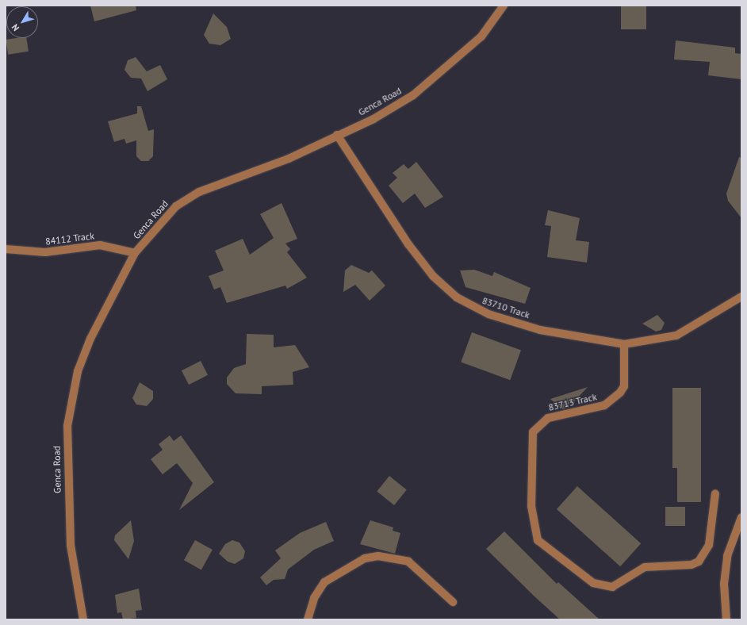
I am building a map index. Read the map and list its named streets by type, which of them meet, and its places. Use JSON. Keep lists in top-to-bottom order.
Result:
{
  "streets": {
    "street": [
      "Genca Road",
      "84112 Track",
      "83710 Track",
      "83713 Track"
    ]
  },
  "crossings": [
    ["Genca Road", "84112 Track"],
    ["Genca Road", "83710 Track"],
    ["83710 Track", "83713 Track"]
  ],
  "north": "bottom left"
}
